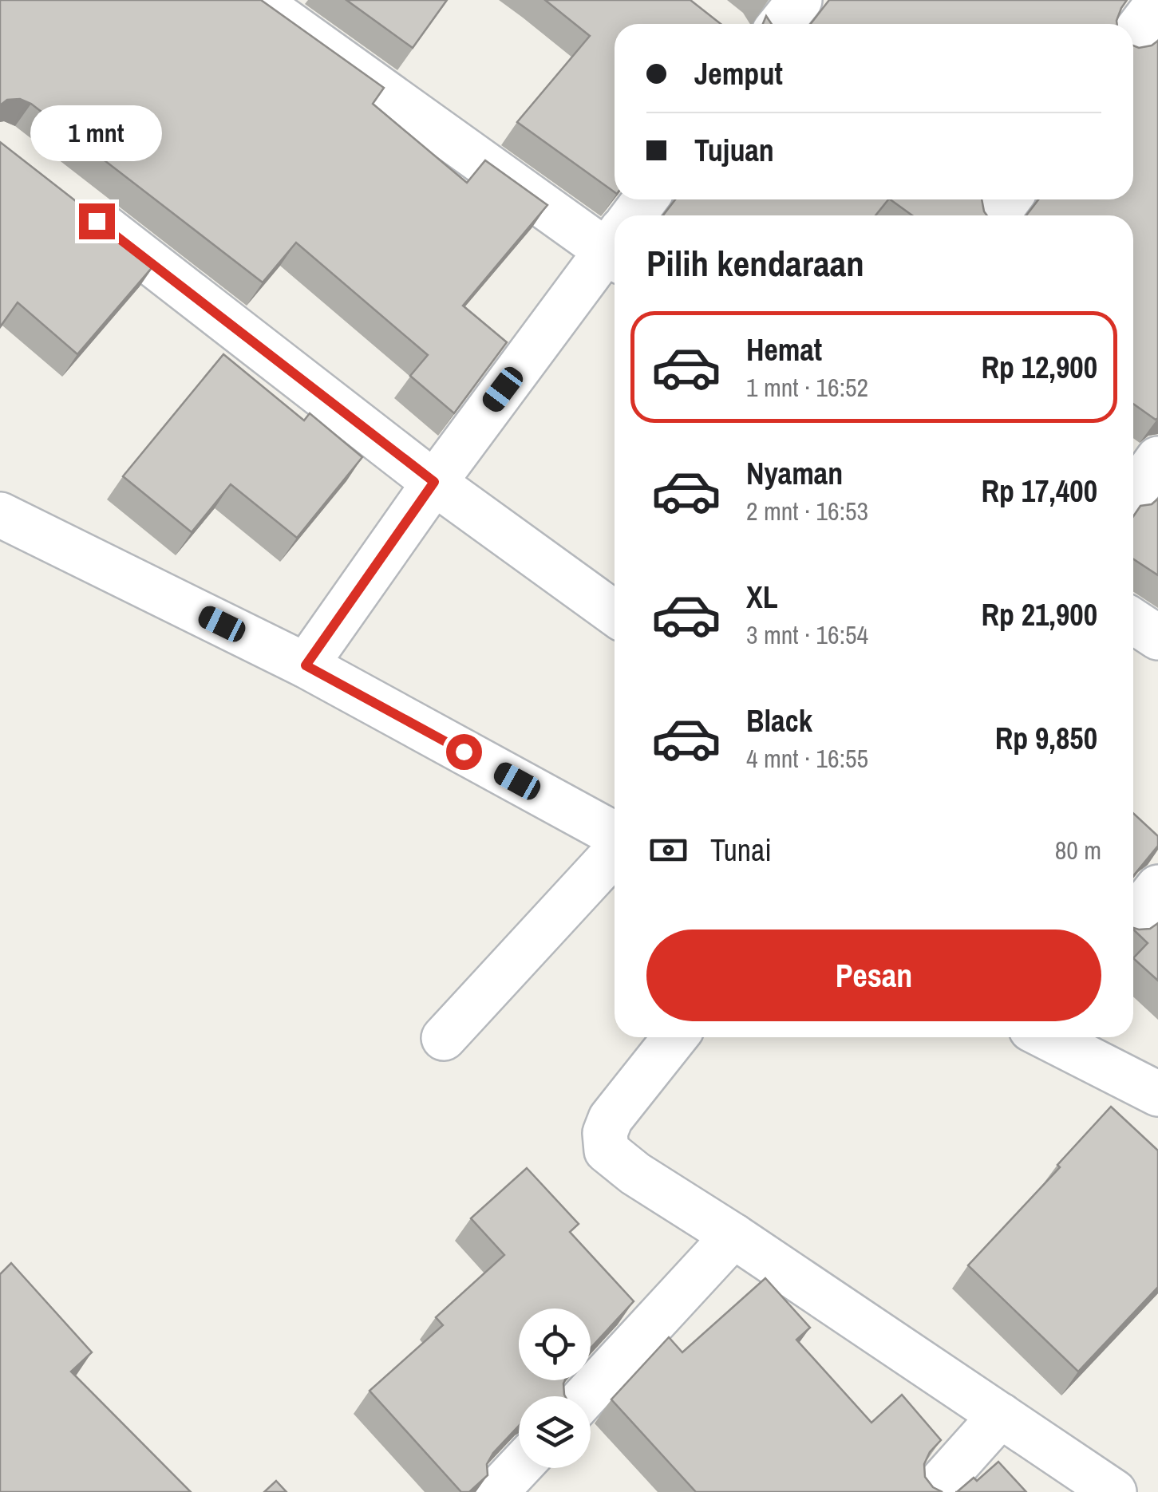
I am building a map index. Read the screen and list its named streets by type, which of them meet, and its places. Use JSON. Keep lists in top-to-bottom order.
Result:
{
  "page": {
    "banner": ["Jemput", "Tujuan"],
    "bubble": "1 mnt",
    "heading": "Pilih kendaraan",
    "list": [
      {
        "name": "Hemat",
        "note": "1 mnt · 16:52",
        "value": "Rp 12,900"
      },
      {
        "name": "Nyaman",
        "note": "2 mnt · 16:53",
        "value": "Rp 17,400"
      },
      {
        "name": "XL",
        "note": "3 mnt · 16:54",
        "value": "Rp 21,900"
      },
      {
        "name": "Black",
        "note": "4 mnt · 16:55",
        "value": "Rp 9,850"
      }
    ],
    "pay": ["Tunai", "80 m"],
    "buttons": "Pesan"
  }
}
